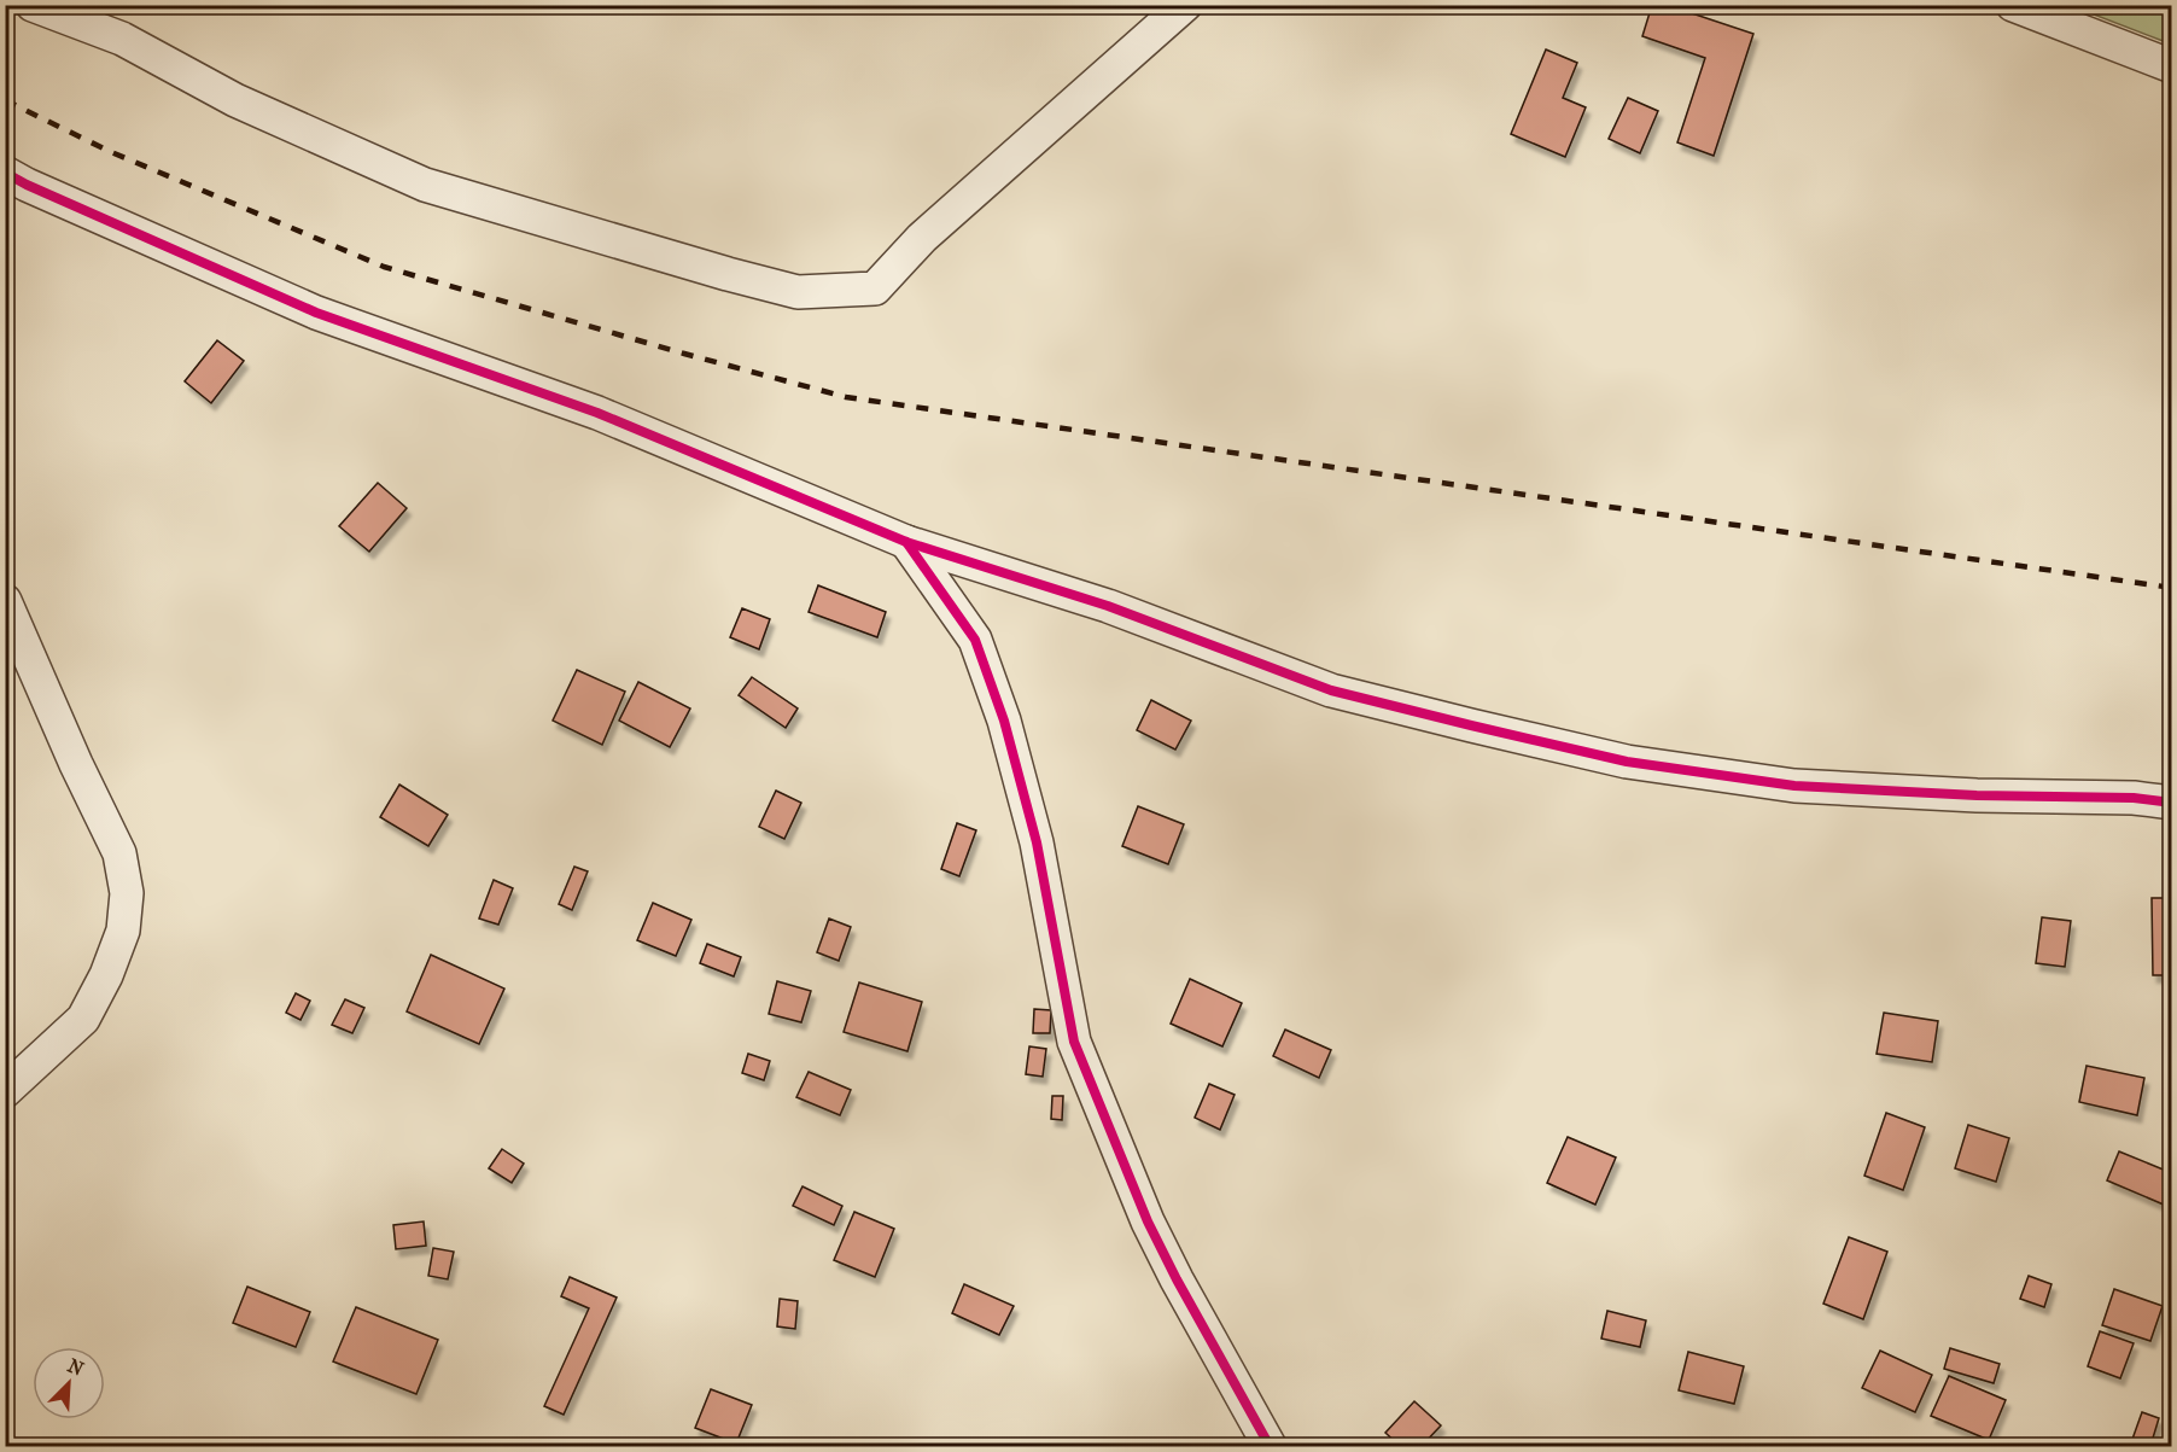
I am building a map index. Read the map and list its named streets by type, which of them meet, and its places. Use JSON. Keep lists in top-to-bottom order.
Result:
{
  "north": "top right"
}
